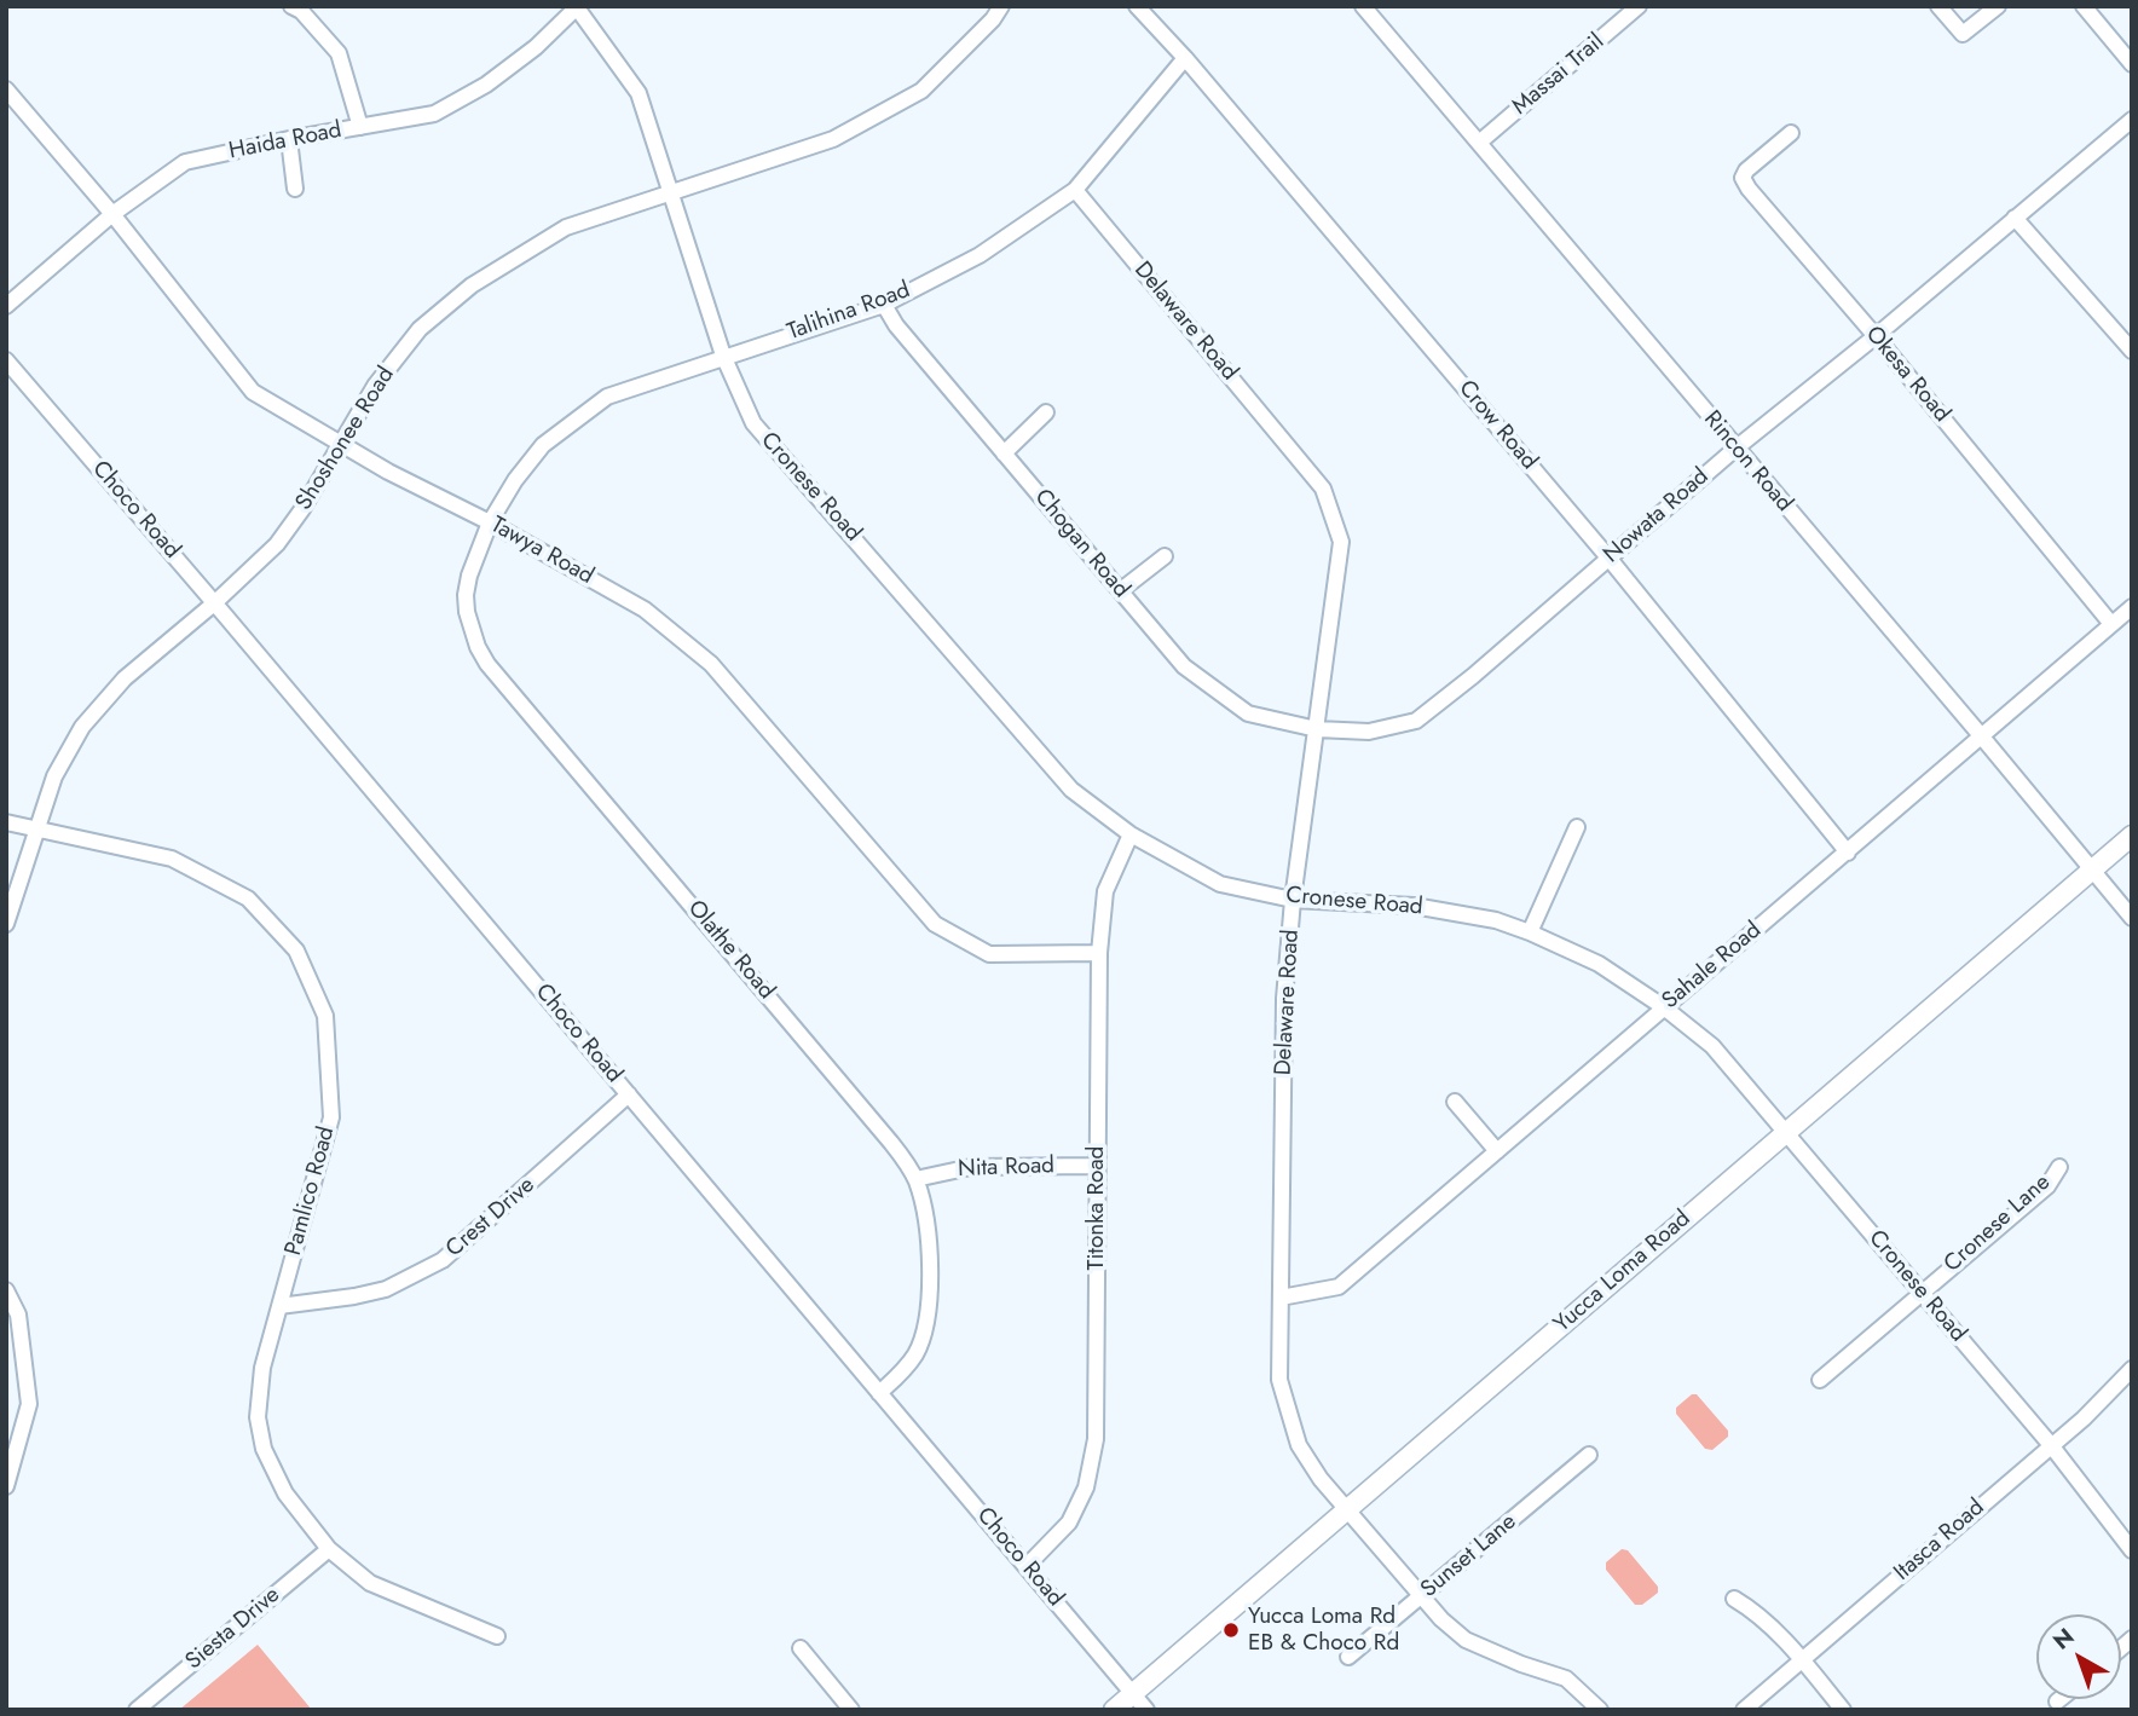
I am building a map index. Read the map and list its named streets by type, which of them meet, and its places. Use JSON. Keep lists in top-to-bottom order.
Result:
{
  "streets": {
    "main road": ["Yucca Loma Road"],
    "street": [
      "Massai Trail",
      "Haida Road",
      "Talihina Road",
      "Delaware Road",
      "Okesa Road",
      "Crow Road",
      "Shoshonee Road",
      "Rincon Road",
      "Cronese Road",
      "Choco Road",
      "Nowata Road",
      "Chogan Road",
      "Tawya Road",
      "Olathe Road",
      "Sahale Road",
      "Nita Road",
      "Pamlico Road",
      "Titonka Road",
      "Crest Drive",
      "Cronese Lane",
      "Itasca Road",
      "Sunset Lane",
      "Siesta Drive"
    ]
  },
  "crossings": [
    ["Massai Trail", "Rincon Road"],
    ["Haida Road", "Cronese Road"],
    ["Haida Road", "Tawya Road"],
    ["Talihina Road", "Delaware Road"],
    ["Talihina Road", "Crow Road"],
    ["Talihina Road", "Cronese Road"],
    ["Talihina Road", "Chogan Road"],
    ["Talihina Road", "Tawya Road"],
    ["Talihina Road", "Olathe Road"],
    ["Delaware Road", "Cronese Road"],
    ["Delaware Road", "Nowata Road"],
    ["Delaware Road", "Chogan Road"],
    ["Delaware Road", "Sahale Road"],
    ["Delaware Road", "Yucca Loma Road"],
    ["Delaware Road", "Sunset Lane"],
    ["Okesa Road", "Nowata Road"],
    ["Okesa Road", "Sahale Road"],
    ["Crow Road", "Nowata Road"],
    ["Crow Road", "Sahale Road"],
    ["Shoshonee Road", "Cronese Road"],
    ["Shoshonee Road", "Choco Road"],
    ["Shoshonee Road", "Tawya Road"],
    ["Shoshonee Road", "Pamlico Road"],
    ["Rincon Road", "Nowata Road"],
    ["Rincon Road", "Sahale Road"],
    ["Rincon Road", "Yucca Loma Road"],
    ["Cronese Road", "Sahale Road"],
    ["Cronese Road", "Titonka Road"],
    ["Cronese Road", "Cronese Lane"],
    ["Cronese Road", "Yucca Loma Road"],
    ["Cronese Road", "Itasca Road"],
    ["Choco Road", "Olathe Road"],
    ["Choco Road", "Titonka Road"],
    ["Choco Road", "Crest Drive"],
    ["Choco Road", "Yucca Loma Road"],
    ["Nowata Road", "Chogan Road"],
    ["Tawya Road", "Olathe Road"],
    ["Tawya Road", "Titonka Road"],
    ["Olathe Road", "Nita Road"],
    ["Nita Road", "Titonka Road"],
    ["Pamlico Road", "Crest Drive"],
    ["Pamlico Road", "Siesta Drive"]
  ],
  "places": ["Yucca Loma Rd EB & Choco Rd"],
  "north": "top left"
}
